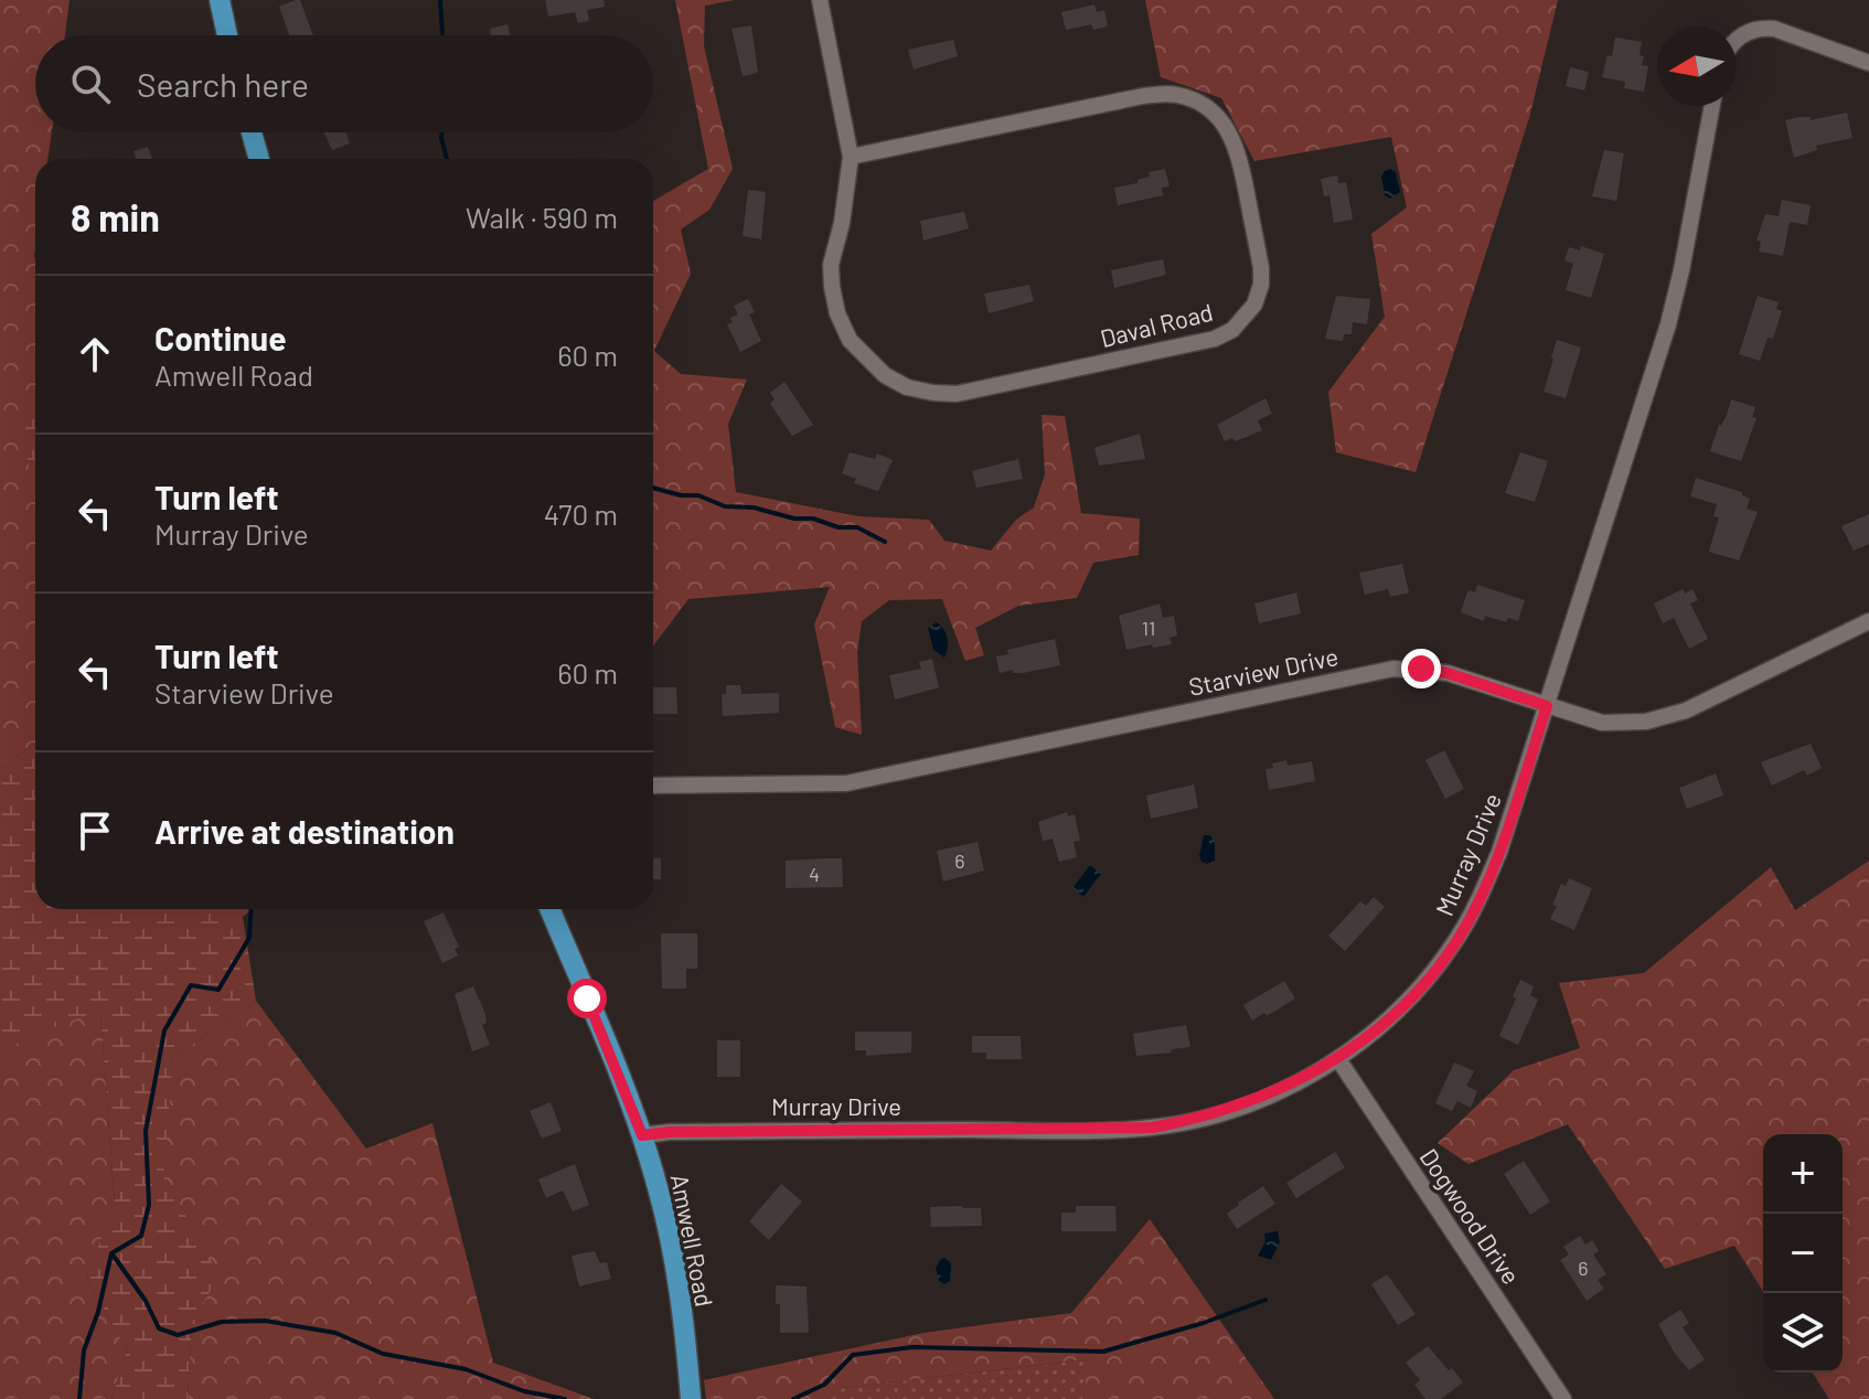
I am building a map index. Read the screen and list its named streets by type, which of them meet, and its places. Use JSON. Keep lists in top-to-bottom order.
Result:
{
  "streets": {
    "main road": ["Amwell Road"],
    "street": [
      "Daval Road",
      "Starview Drive",
      "Murray Drive",
      "Dogwood Drive"
    ]
  },
  "crossings": [
    ["Starview Drive", "Murray Drive"],
    ["Murray Drive", "Dogwood Drive"],
    ["Murray Drive", "Amwell Road"]
  ],
  "house_numbers": [
    "11",
    "6",
    "4",
    "6"
  ],
  "north": "left",
  "page": {
    "search": "Search here",
    "heading": ["8 min", "Walk · 590 m"],
    "list": [
      ["Continue", "Amwell Road", "60 m"],
      ["Turn left", "Murray Drive", "470 m"],
      ["Turn left", "Starview Drive", "60 m"],
      "Arrive at destination"
    ],
    "map_buttons": ["+", "−"]
  }
}
